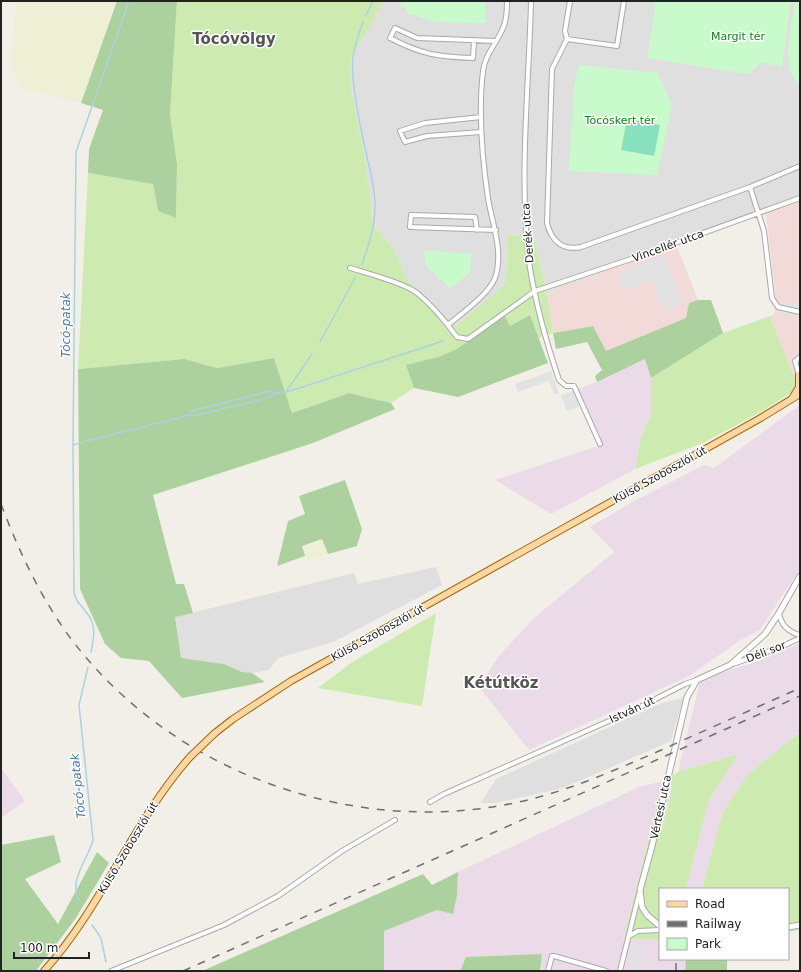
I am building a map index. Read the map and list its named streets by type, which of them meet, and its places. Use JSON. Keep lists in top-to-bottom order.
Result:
{
  "streets": {
    "main road": ["Külső Szoboszlói út"],
    "street": [
      "Derék utca",
      "Vincellér utca",
      "Déli sor",
      "István út",
      "Vértesi utca"
    ]
  },
  "crossings": [
    ["Derék utca", "Vincellér utca"],
    ["Déli sor", "István út"],
    ["István út", "Vértesi utca"]
  ],
  "districts": ["Tócóvölgy", "Kétútköz"],
  "water": ["Tócó-patak"],
  "parks": ["Margit tér", "Tócóskert tér"],
  "legend": ["Road", "Railway", "Park"],
  "scale_bar": "100 m"
}
